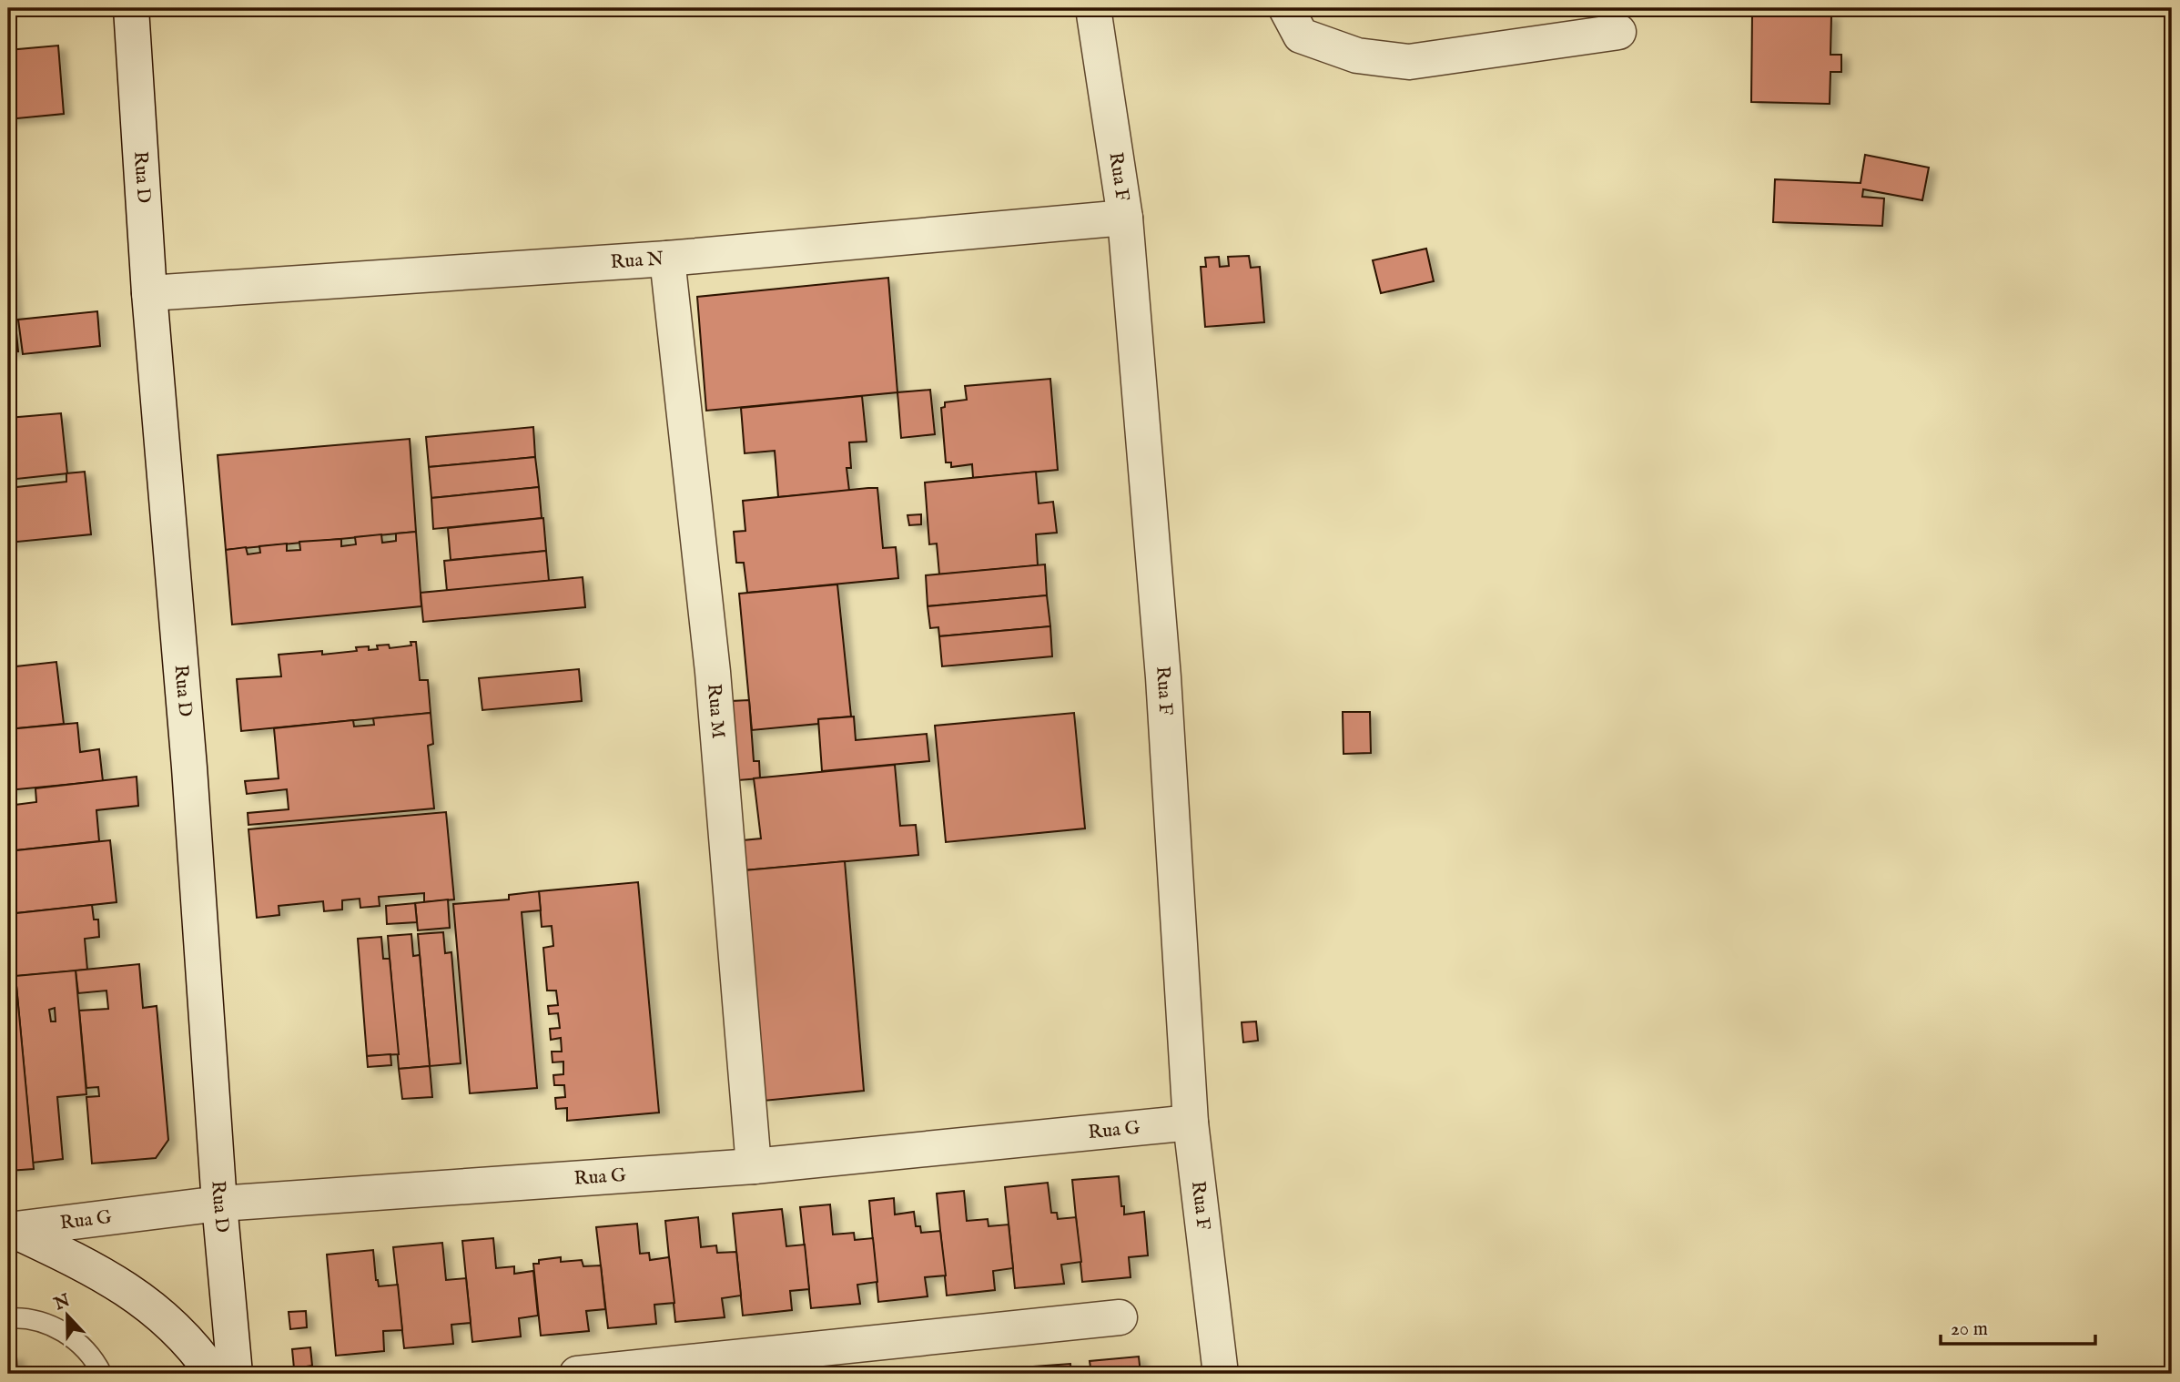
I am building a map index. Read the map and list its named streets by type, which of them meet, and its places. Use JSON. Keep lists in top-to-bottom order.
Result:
{
  "streets": {
    "street": [
      "Rua D",
      "Rua F",
      "Rua N",
      "Rua M",
      "Rua G"
    ]
  },
  "crossings": [
    ["Rua D", "Rua N"],
    ["Rua D", "Rua G"],
    ["Rua F", "Rua N"],
    ["Rua F", "Rua G"],
    ["Rua N", "Rua M"],
    ["Rua M", "Rua G"]
  ],
  "scale_bar": "20 m",
  "north": "top"
}
